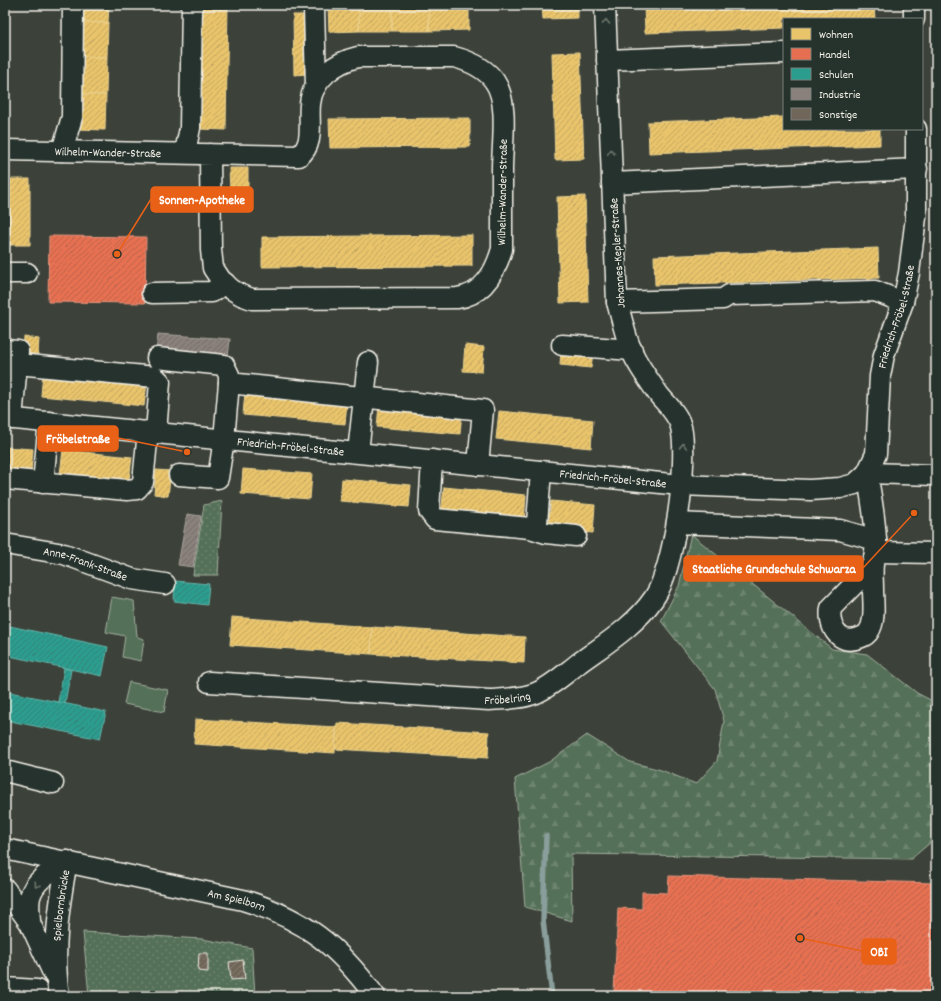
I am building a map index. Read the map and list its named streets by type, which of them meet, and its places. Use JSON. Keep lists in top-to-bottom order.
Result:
{
  "streets": {
    "street": [
      "Wilhelm-Wander-Straße",
      "Johannes-Kepler-Straße",
      "Friedrich-Fröbel-Straße",
      "Anne-Frank-Straße",
      "Fröbelring",
      "Am Spielborn",
      "Spielbornbrücke"
    ]
  },
  "crossings": [
    ["Johannes-Kepler-Straße", "Friedrich-Fröbel-Straße"],
    ["Johannes-Kepler-Straße", "Fröbelring"],
    ["Friedrich-Fröbel-Straße", "Fröbelring"],
    ["Am Spielborn", "Spielbornbrücke"]
  ],
  "one_way": ["Johannes-Kepler-Straße"],
  "places": [
    "Sonnen-Apotheke",
    "Fröbelstraße",
    "Staatliche Grundschule Schwarza",
    "OBI"
  ],
  "legend": [
    "Wohnen",
    "Handel",
    "Schulen",
    "Industrie",
    "Sonstige"
  ]
}
